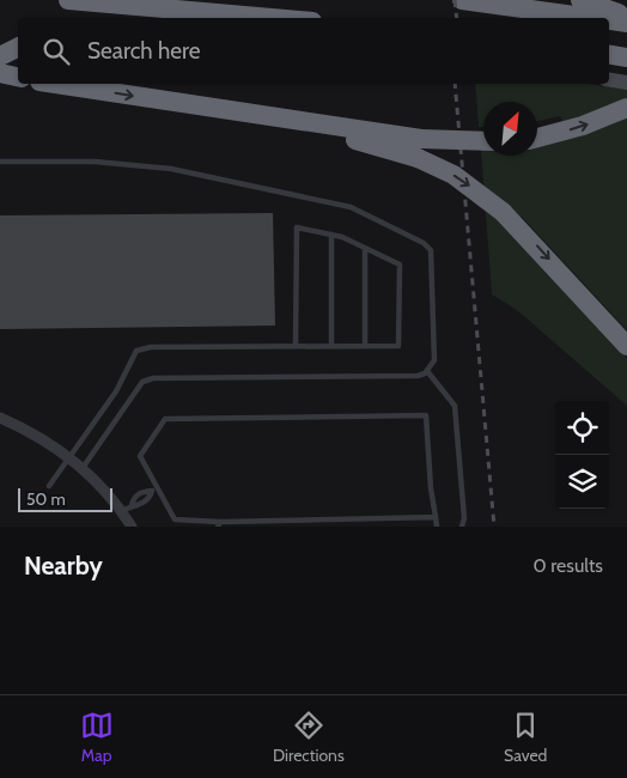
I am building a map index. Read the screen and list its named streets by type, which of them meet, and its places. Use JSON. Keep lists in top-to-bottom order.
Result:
{
  "scale_bar": "50 m",
  "north": "top right",
  "page": {
    "search": "Search here",
    "scale": "50 m",
    "heading": ["Nearby", "0 results"],
    "nav": ["Map", "Directions", "Saved"]
  }
}
